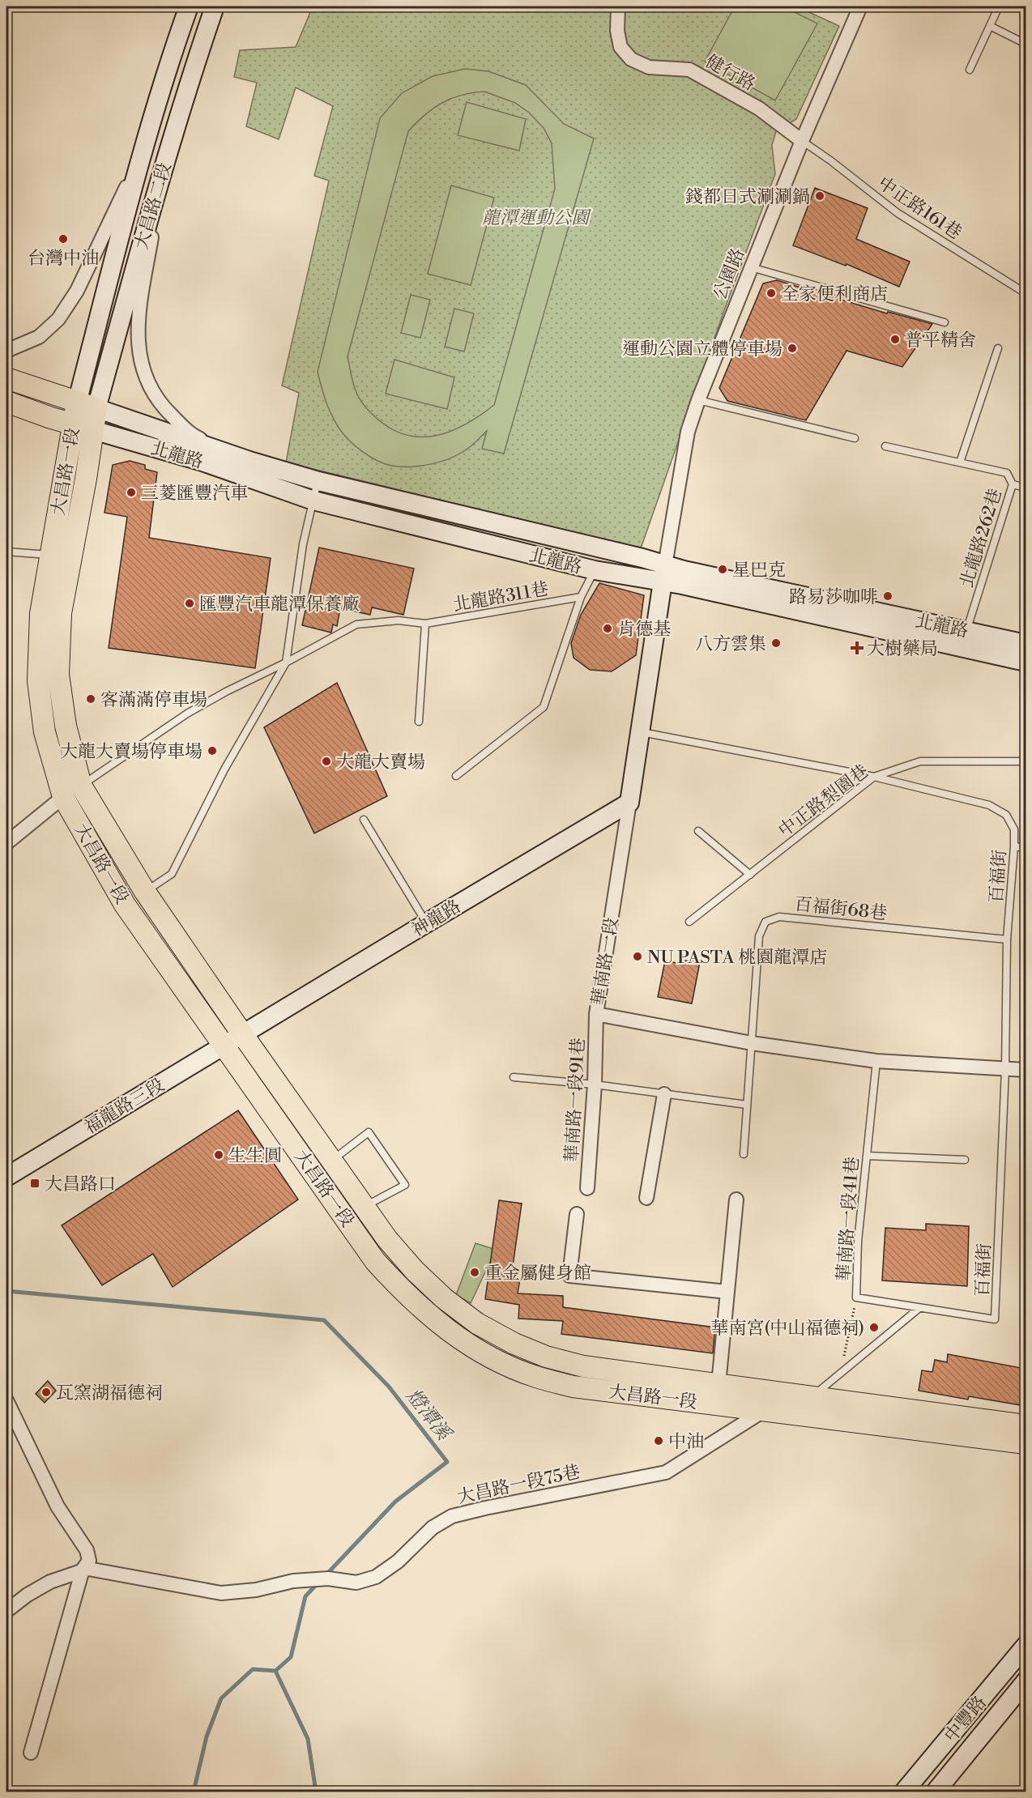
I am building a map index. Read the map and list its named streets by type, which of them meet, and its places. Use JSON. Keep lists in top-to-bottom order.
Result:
{
  "streets": {
    "main road": [
      "大昌路二段",
      "北龍路",
      "大昌路一段",
      "神龍路",
      "華南路一段",
      "福龍路三段",
      "中豐路"
    ],
    "street": [
      "健行路",
      "公園路",
      "華南路一段91巷",
      "大昌路一段75巷"
    ],
    "lane": [
      "中正路161巷",
      "北龍路262巷",
      "北龍路311巷",
      "中正路梨園巷",
      "百福街",
      "百福街68巷",
      "華南路一段41巷"
    ]
  },
  "crossings": [
    ["健行路", "中正路161巷"],
    ["健行路", "公園路"],
    ["大昌路二段", "北龍路"],
    ["大昌路二段", "大昌路一段"],
    ["中正路161巷", "公園路"],
    ["公園路", "北龍路"],
    ["公園路", "華南路一段"],
    ["北龍路", "大昌路一段"],
    ["北龍路", "北龍路262巷"],
    ["北龍路", "華南路一段"],
    ["大昌路一段", "北龍路311巷"],
    ["大昌路一段", "神龍路"],
    ["大昌路一段", "福龍路三段"],
    ["大昌路一段", "大昌路一段75巷"],
    ["中正路梨園巷", "百福街"],
    ["百福街", "百福街68巷"],
    ["百福街", "華南路一段"],
    ["百福街", "華南路一段41巷"],
    ["百福街68巷", "華南路一段"],
    ["神龍路", "華南路一段"],
    ["神龍路", "福龍路三段"],
    ["華南路一段", "華南路一段91巷"],
    ["華南路一段", "華南路一段41巷"]
  ],
  "water": ["燈潭溪"],
  "parks": ["龍潭運動公園"],
  "places": {
    "other": [
      "錢都日式涮涮鍋",
      "台灣中油",
      "全家便利商店",
      "普平精舍",
      "運動公園立體停車場",
      "三菱匯豐汽車",
      "星巴克",
      "路易莎咖啡",
      "匯豐汽車龍潭保養廠",
      "肯德基",
      "八方雲集",
      "客滿滿停車場",
      "大龍大賣場停車場",
      "大龍大賣場",
      "NU PASTA 桃園龍潭店",
      "生生圓",
      "重金屬健身館",
      "華南宮(中山福德祠)",
      "瓦窯湖福德祠",
      "中油"
    ],
    "health": ["大樹藥局"],
    "transit": ["大昌路口"]
  }
}
